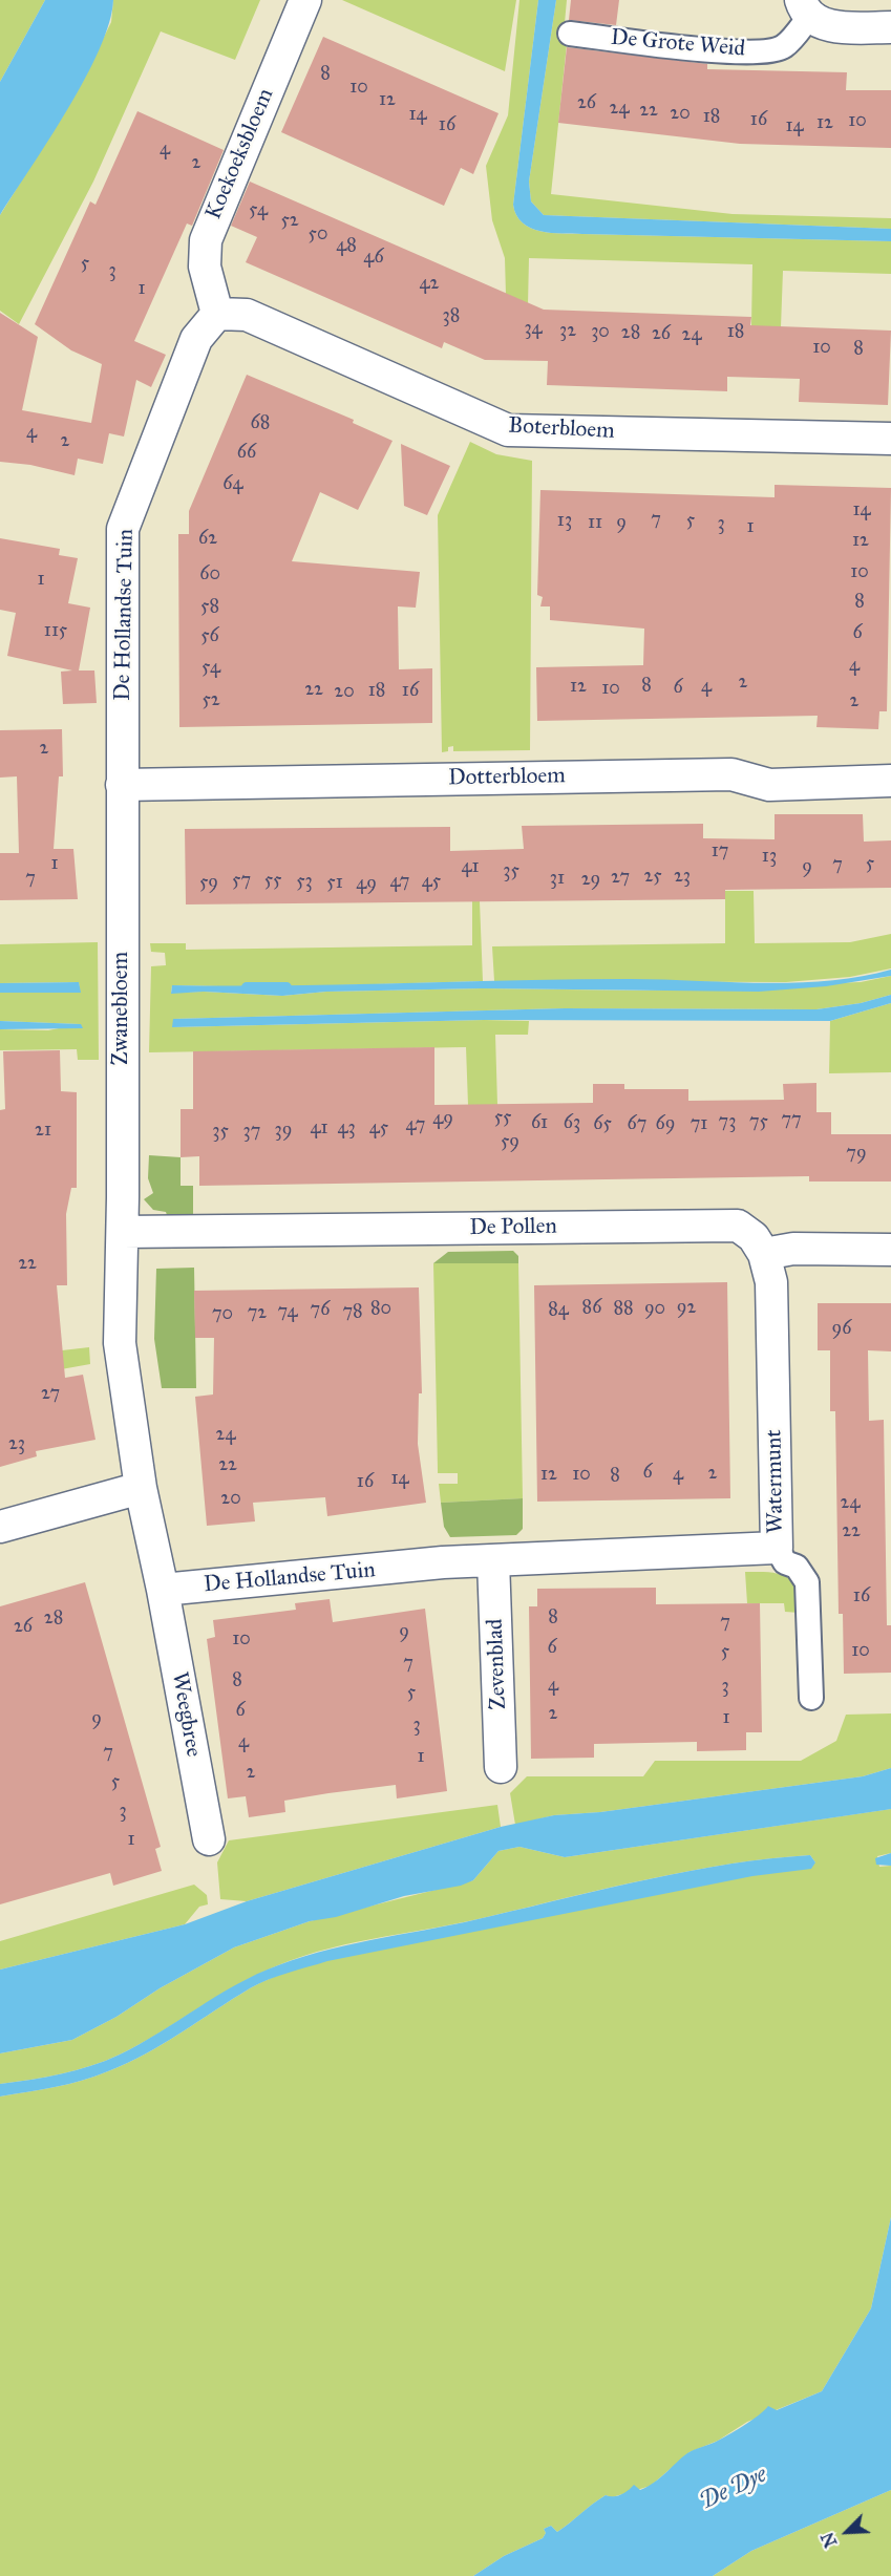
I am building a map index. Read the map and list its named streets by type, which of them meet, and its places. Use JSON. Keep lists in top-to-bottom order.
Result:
{
  "streets": {
    "street": [
      "De Grote Weid",
      "Koekoeksbloem",
      "Boterbloem",
      "De Hollandse Tuin",
      "Dotterbloem",
      "Zwanebloem",
      "De Pollen",
      "Watermunt",
      "Zevenblad",
      "Weegbree"
    ]
  },
  "crossings": [
    ["Koekoeksbloem", "Boterbloem"],
    ["Koekoeksbloem", "De Hollandse Tuin"],
    ["Boterbloem", "De Hollandse Tuin"],
    ["De Hollandse Tuin", "Dotterbloem"],
    ["De Hollandse Tuin", "Zwanebloem"],
    ["De Hollandse Tuin", "Watermunt"],
    ["De Hollandse Tuin", "Zevenblad"],
    ["De Hollandse Tuin", "Weegbree"],
    ["Dotterbloem", "Zwanebloem"],
    ["Zwanebloem", "De Pollen"],
    ["De Pollen", "Watermunt"]
  ],
  "water": ["De Dye"],
  "house_numbers": [
    "8",
    "10",
    "12",
    "26",
    "24",
    "22",
    "20",
    "14",
    "18",
    "16",
    "10",
    "12",
    "16",
    "14",
    "4",
    "2",
    "54",
    "52",
    "50",
    "48",
    "46",
    "5",
    "3",
    "42",
    "1",
    "38",
    "34",
    "32",
    "30",
    "18",
    "28",
    "26",
    "24",
    "10",
    "8",
    "68",
    "4",
    "2",
    "66",
    "64",
    "14",
    "7",
    "13",
    "5",
    "11",
    "9",
    "3",
    "1",
    "62",
    "12",
    "10",
    "60",
    "1",
    "8",
    "58",
    "115",
    "6",
    "56",
    "4",
    "54",
    "2",
    "8",
    "12",
    "4",
    "6",
    "10",
    "22",
    "18",
    "16",
    "20",
    "52",
    "2",
    "2",
    "17",
    "13",
    "1",
    "5",
    "7",
    "41",
    "9",
    "35",
    "25",
    "23",
    "27",
    "7",
    "31",
    "29",
    "57",
    "55",
    "53",
    "47",
    "45",
    "59",
    "51",
    "49",
    "55",
    "49",
    "77",
    "73",
    "75",
    "61",
    "63",
    "65",
    "67",
    "69",
    "71",
    "47",
    "41",
    "43",
    "45",
    "21",
    "39",
    "35",
    "37",
    "59",
    "79",
    "22",
    "86",
    "92",
    "80",
    "88",
    "90",
    "76",
    "84",
    "74",
    "78",
    "72",
    "70",
    "96",
    "27",
    "24",
    "23",
    "22",
    "6",
    "2",
    "12",
    "10",
    "4",
    "8",
    "14",
    "16",
    "20",
    "24",
    "22",
    "16",
    "8",
    "28",
    "7",
    "26",
    "9",
    "10",
    "6",
    "10",
    "5",
    "7",
    "8",
    "4",
    "3",
    "5",
    "6",
    "2",
    "1",
    "9",
    "3",
    "4",
    "7",
    "1",
    "2",
    "5",
    "3",
    "1"
  ],
  "north": "bottom left"
}
